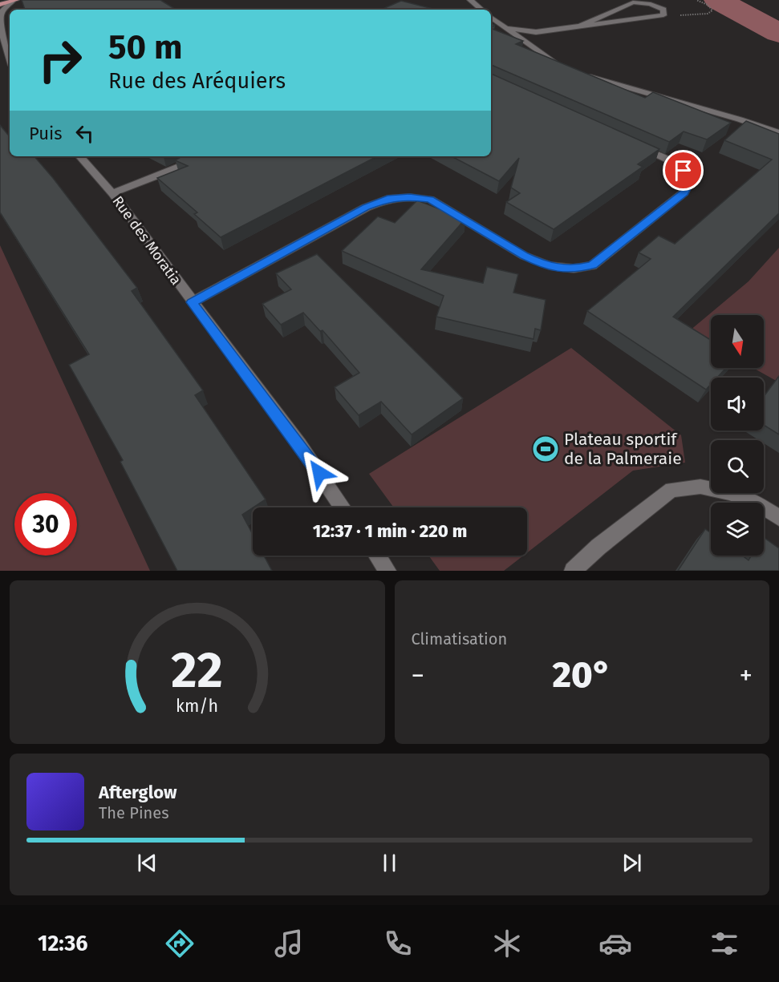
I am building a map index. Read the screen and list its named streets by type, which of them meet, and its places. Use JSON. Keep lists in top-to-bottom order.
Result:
{
  "streets": {
    "street": ["Rue des Moratia"]
  },
  "places": {
    "sports": ["Plateau sportif de la Palmeraie"]
  },
  "north": "bottom",
  "page": {
    "turn": ["50 m", "Rue des Aréquiers"],
    "then": "Puis",
    "limit": "30",
    "trip": "12:37 · 1 min · 220 m",
    "tile": "Climatisation",
    "heat": ["−", "20°", "+"],
    "song": ["Afterglow", "The Pines"],
    "tabs": "12:36",
    "gauge": ["22", "km/h"]
  }
}
